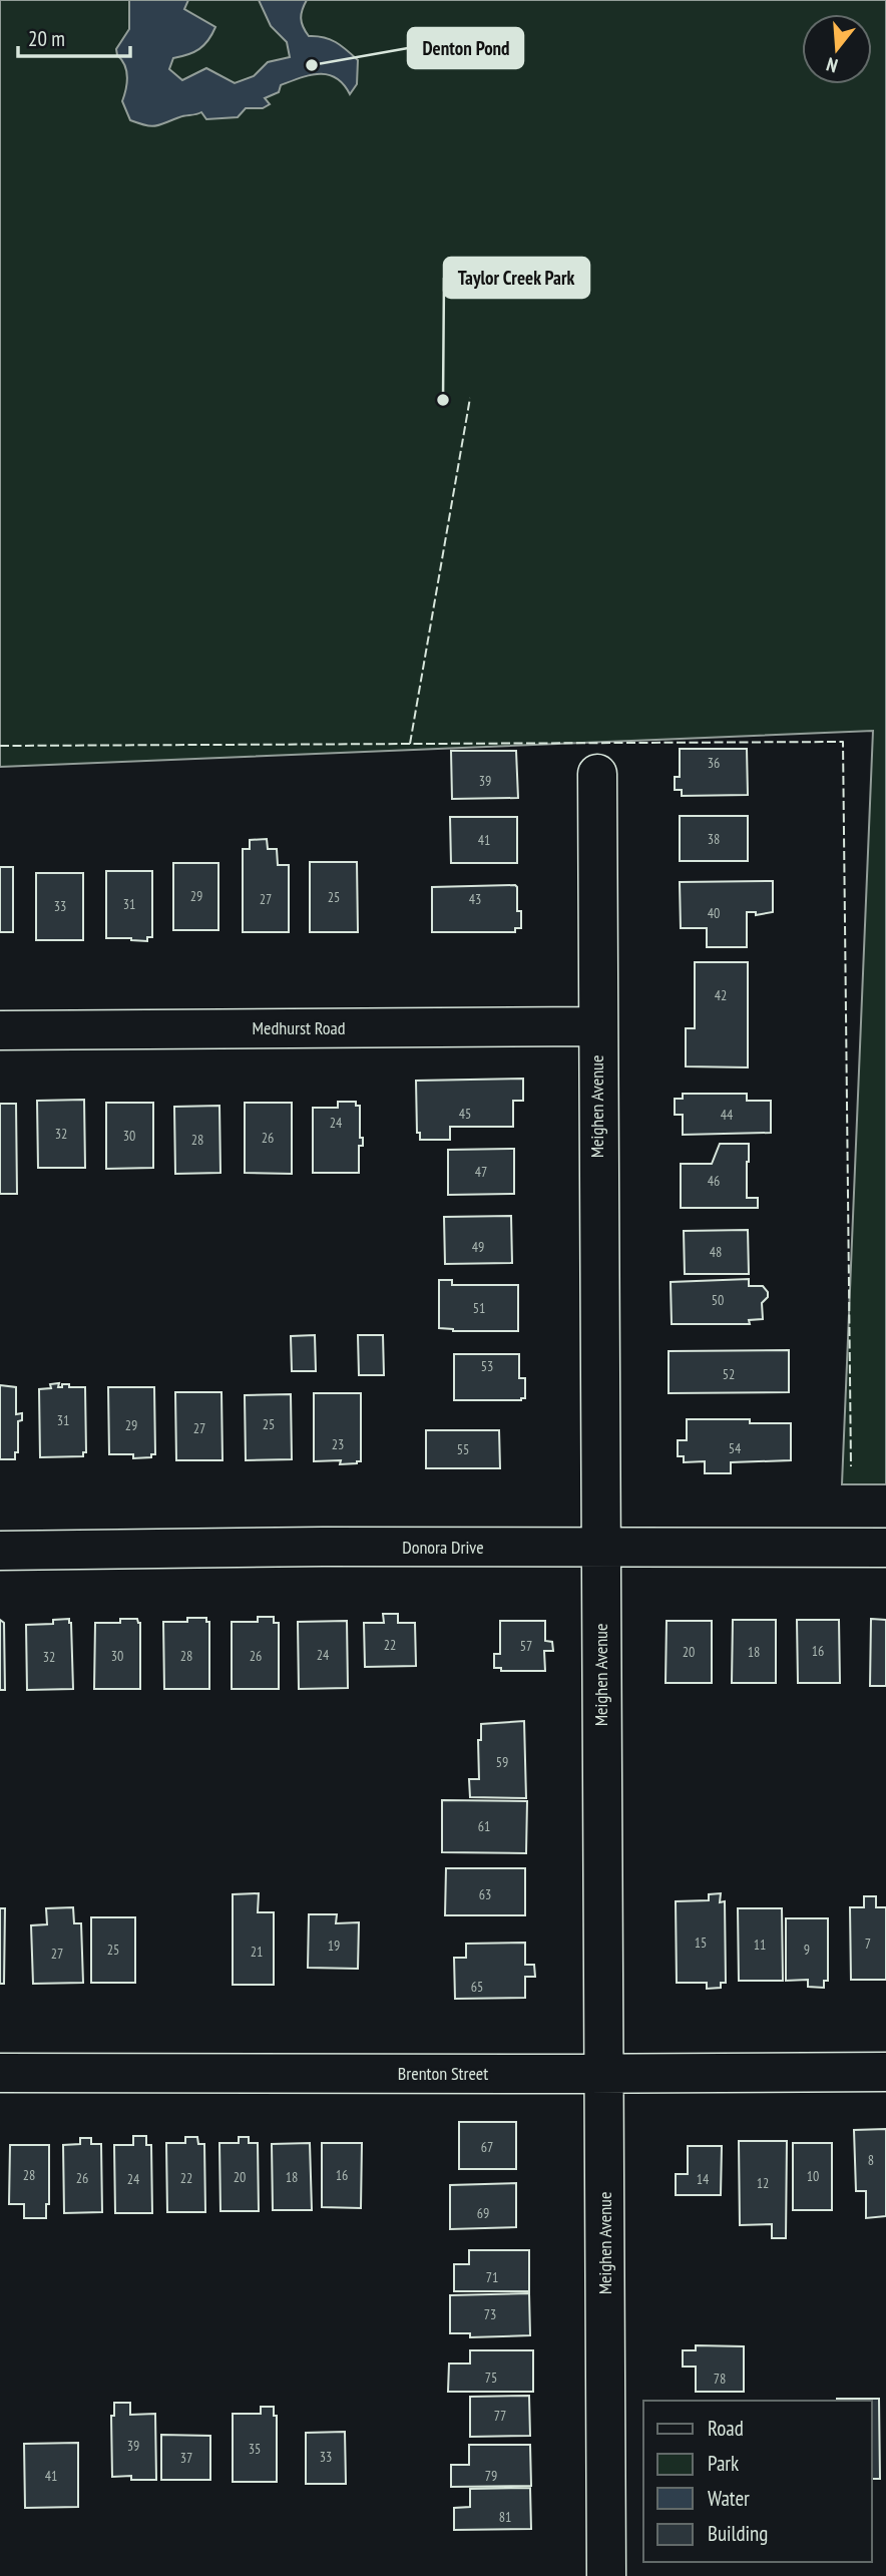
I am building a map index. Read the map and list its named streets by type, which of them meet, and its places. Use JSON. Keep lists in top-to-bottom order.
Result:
{
  "streets": {
    "street": [
      "Medhurst Road",
      "Meighen Avenue",
      "Donora Drive",
      "Brenton Street"
    ]
  },
  "crossings": [
    ["Medhurst Road", "Meighen Avenue"],
    ["Meighen Avenue", "Donora Drive"],
    ["Meighen Avenue", "Brenton Street"]
  ],
  "places": ["Denton Pond", "Taylor Creek Park"],
  "house_numbers": [
    "36",
    "39",
    "38",
    "41",
    "29",
    "25",
    "27",
    "43",
    "31",
    "33",
    "40",
    "42",
    "45",
    "44",
    "24",
    "32",
    "30",
    "26",
    "28",
    "47",
    "46",
    "49",
    "48",
    "50",
    "51",
    "53",
    "52",
    "31",
    "25",
    "29",
    "27",
    "23",
    "54",
    "55",
    "22",
    "57",
    "16",
    "20",
    "18",
    "24",
    "30",
    "28",
    "26",
    "32",
    "59",
    "61",
    "63",
    "15",
    "7",
    "11",
    "19",
    "25",
    "9",
    "21",
    "27",
    "65",
    "67",
    "8",
    "28",
    "16",
    "10",
    "20",
    "18",
    "26",
    "22",
    "24",
    "14",
    "12",
    "69",
    "71",
    "73",
    "75",
    "78",
    "77",
    "39",
    "35",
    "33",
    "37",
    "41",
    "79",
    "81"
  ],
  "legend": [
    "Road",
    "Park",
    "Water",
    "Building"
  ],
  "scale_bar": "20 m",
  "north": "bottom"
}
